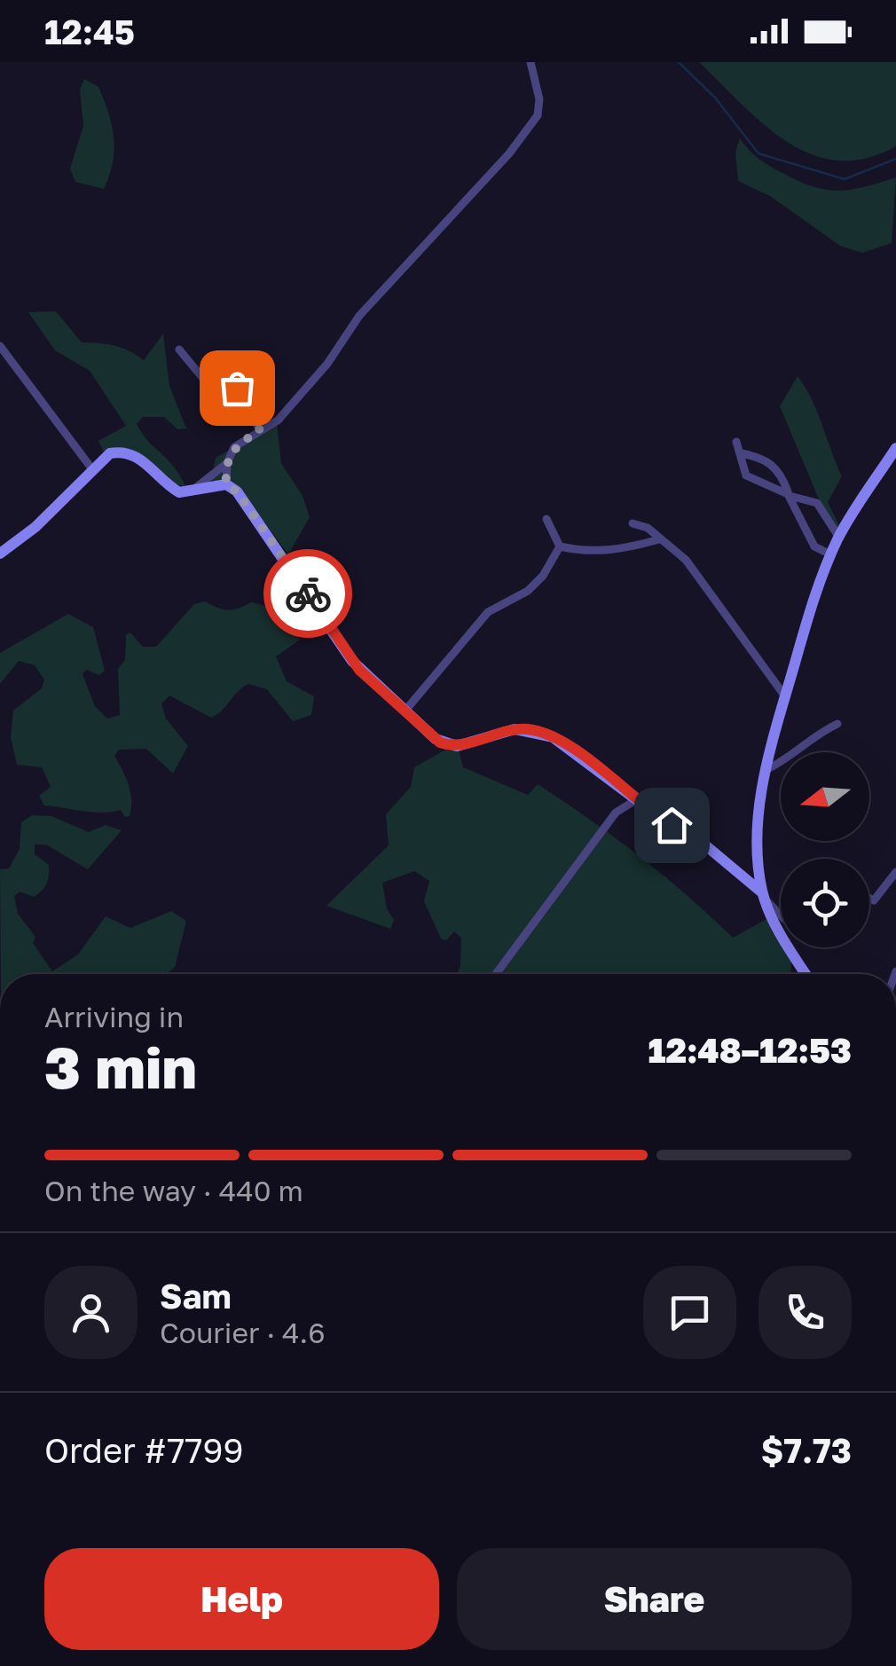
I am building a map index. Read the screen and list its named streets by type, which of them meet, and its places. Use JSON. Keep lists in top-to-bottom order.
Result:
{
  "north": "left",
  "page": {
    "status": "12:45",
    "heading": ["3 min", "Arriving in", "12:48–12:53"],
    "panel": [
      "Sam",
      "Courier · 4.6",
      "Order #7799",
      "$7.73"
    ],
    "bar": "On the way · 440 m",
    "buttons": ["Help", "Share"]
  }
}
